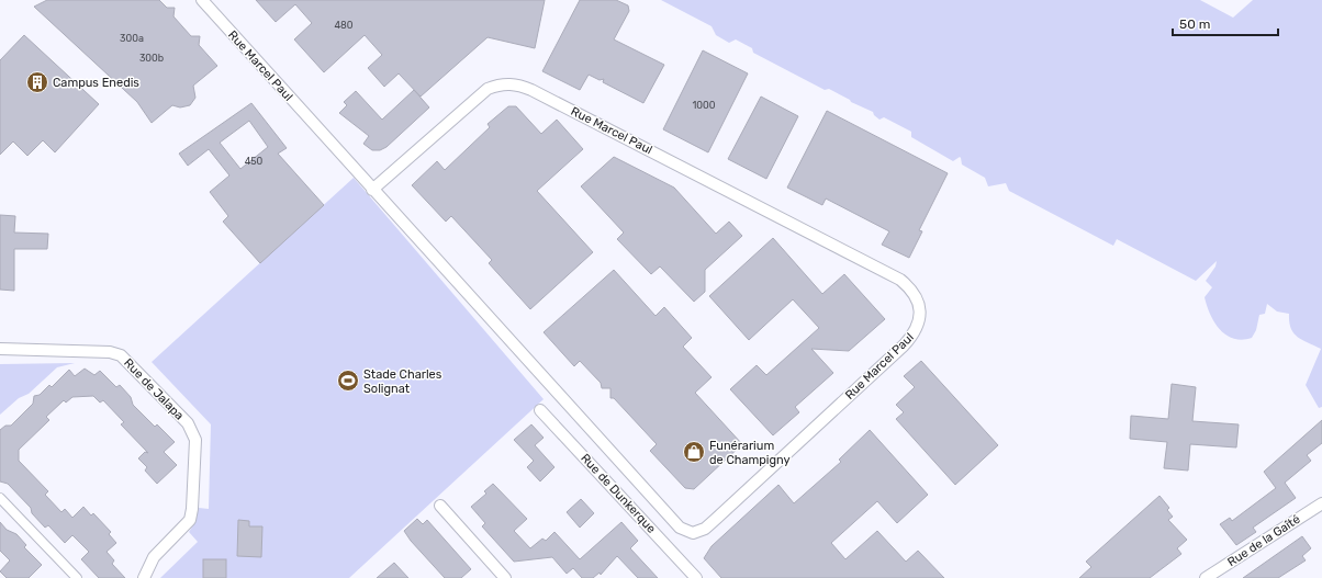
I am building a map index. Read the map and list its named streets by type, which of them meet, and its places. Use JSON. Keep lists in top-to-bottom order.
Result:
{
  "streets": {
    "street": [
      "Rue Marcel Paul",
      "Rue de Jalapa",
      "Rue de Dunkerque",
      "Rue de la Gaîté"
    ]
  },
  "places": {
    "building": ["Campus Enedis"],
    "sports": ["Stade Charles Solignat"],
    "shop": ["Funérarium de Champigny"]
  },
  "house_numbers": [
    "480",
    "300a",
    "300b",
    "1000",
    "450"
  ],
  "scale_bar": "50 m"
}
